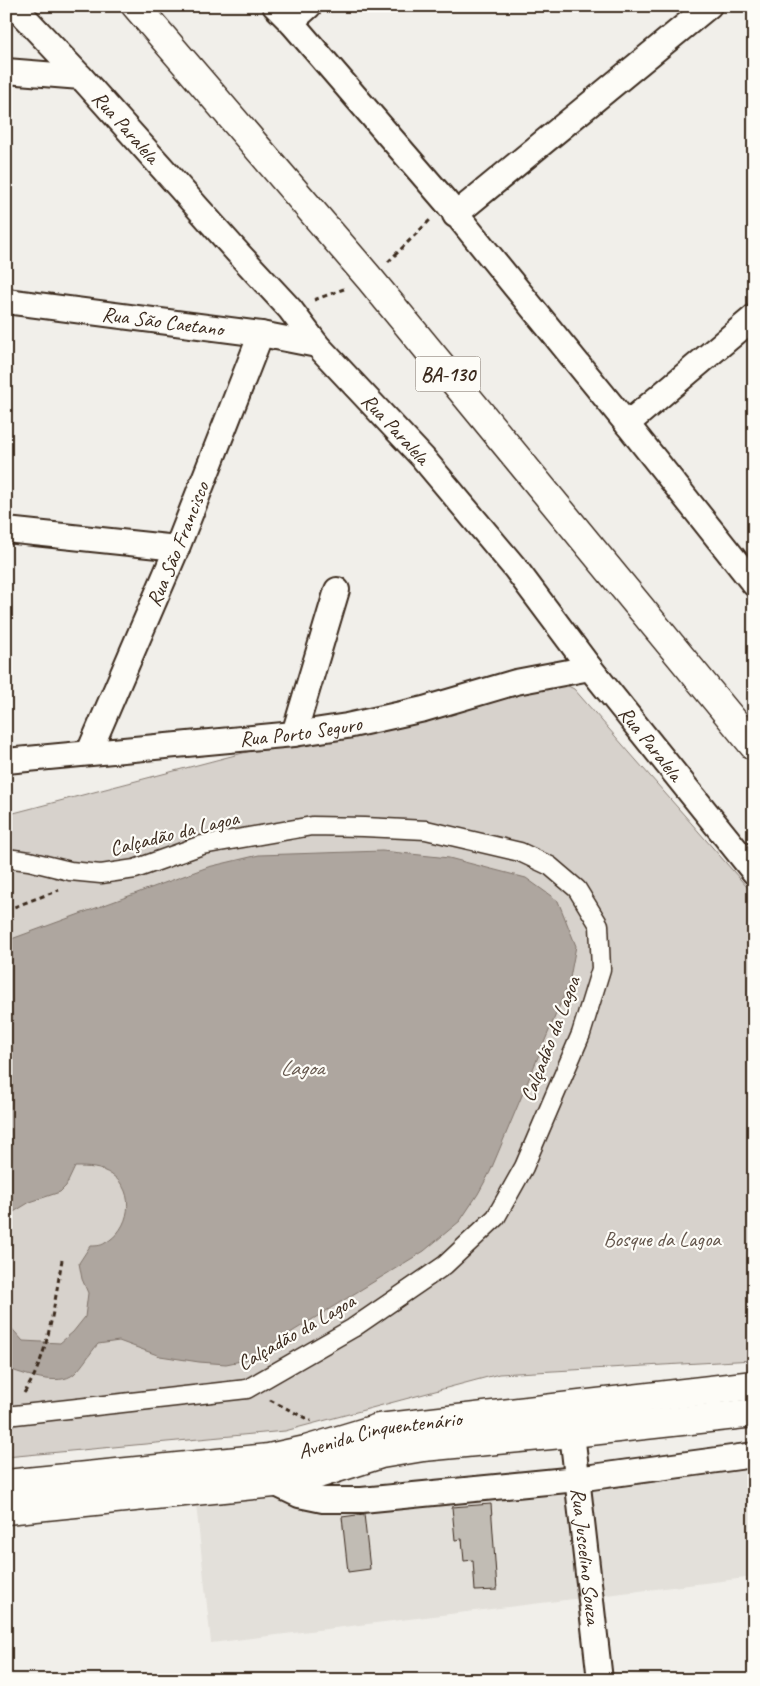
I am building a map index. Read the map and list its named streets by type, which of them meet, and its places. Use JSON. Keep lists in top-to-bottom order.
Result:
{
  "streets": {
    "main road": ["BA-130", "Avenida Cinquentenário"],
    "street": [
      "Rua Paralela",
      "Rua São Caetano",
      "Rua São Francisco",
      "Rua Porto Seguro",
      "Calçadão da Lagoa",
      "Rua Juscelino Souza"
    ]
  },
  "crossings": [
    ["Rua Paralela", "Rua São Caetano"],
    ["Rua Paralela", "Rua Porto Seguro"],
    ["Rua São Caetano", "Rua São Francisco"],
    ["Rua São Francisco", "Rua Porto Seguro"],
    ["Avenida Cinquentenário", "Rua Juscelino Souza"]
  ],
  "water": ["Lagoa"],
  "parks": ["Bosque da Lagoa"]
}
